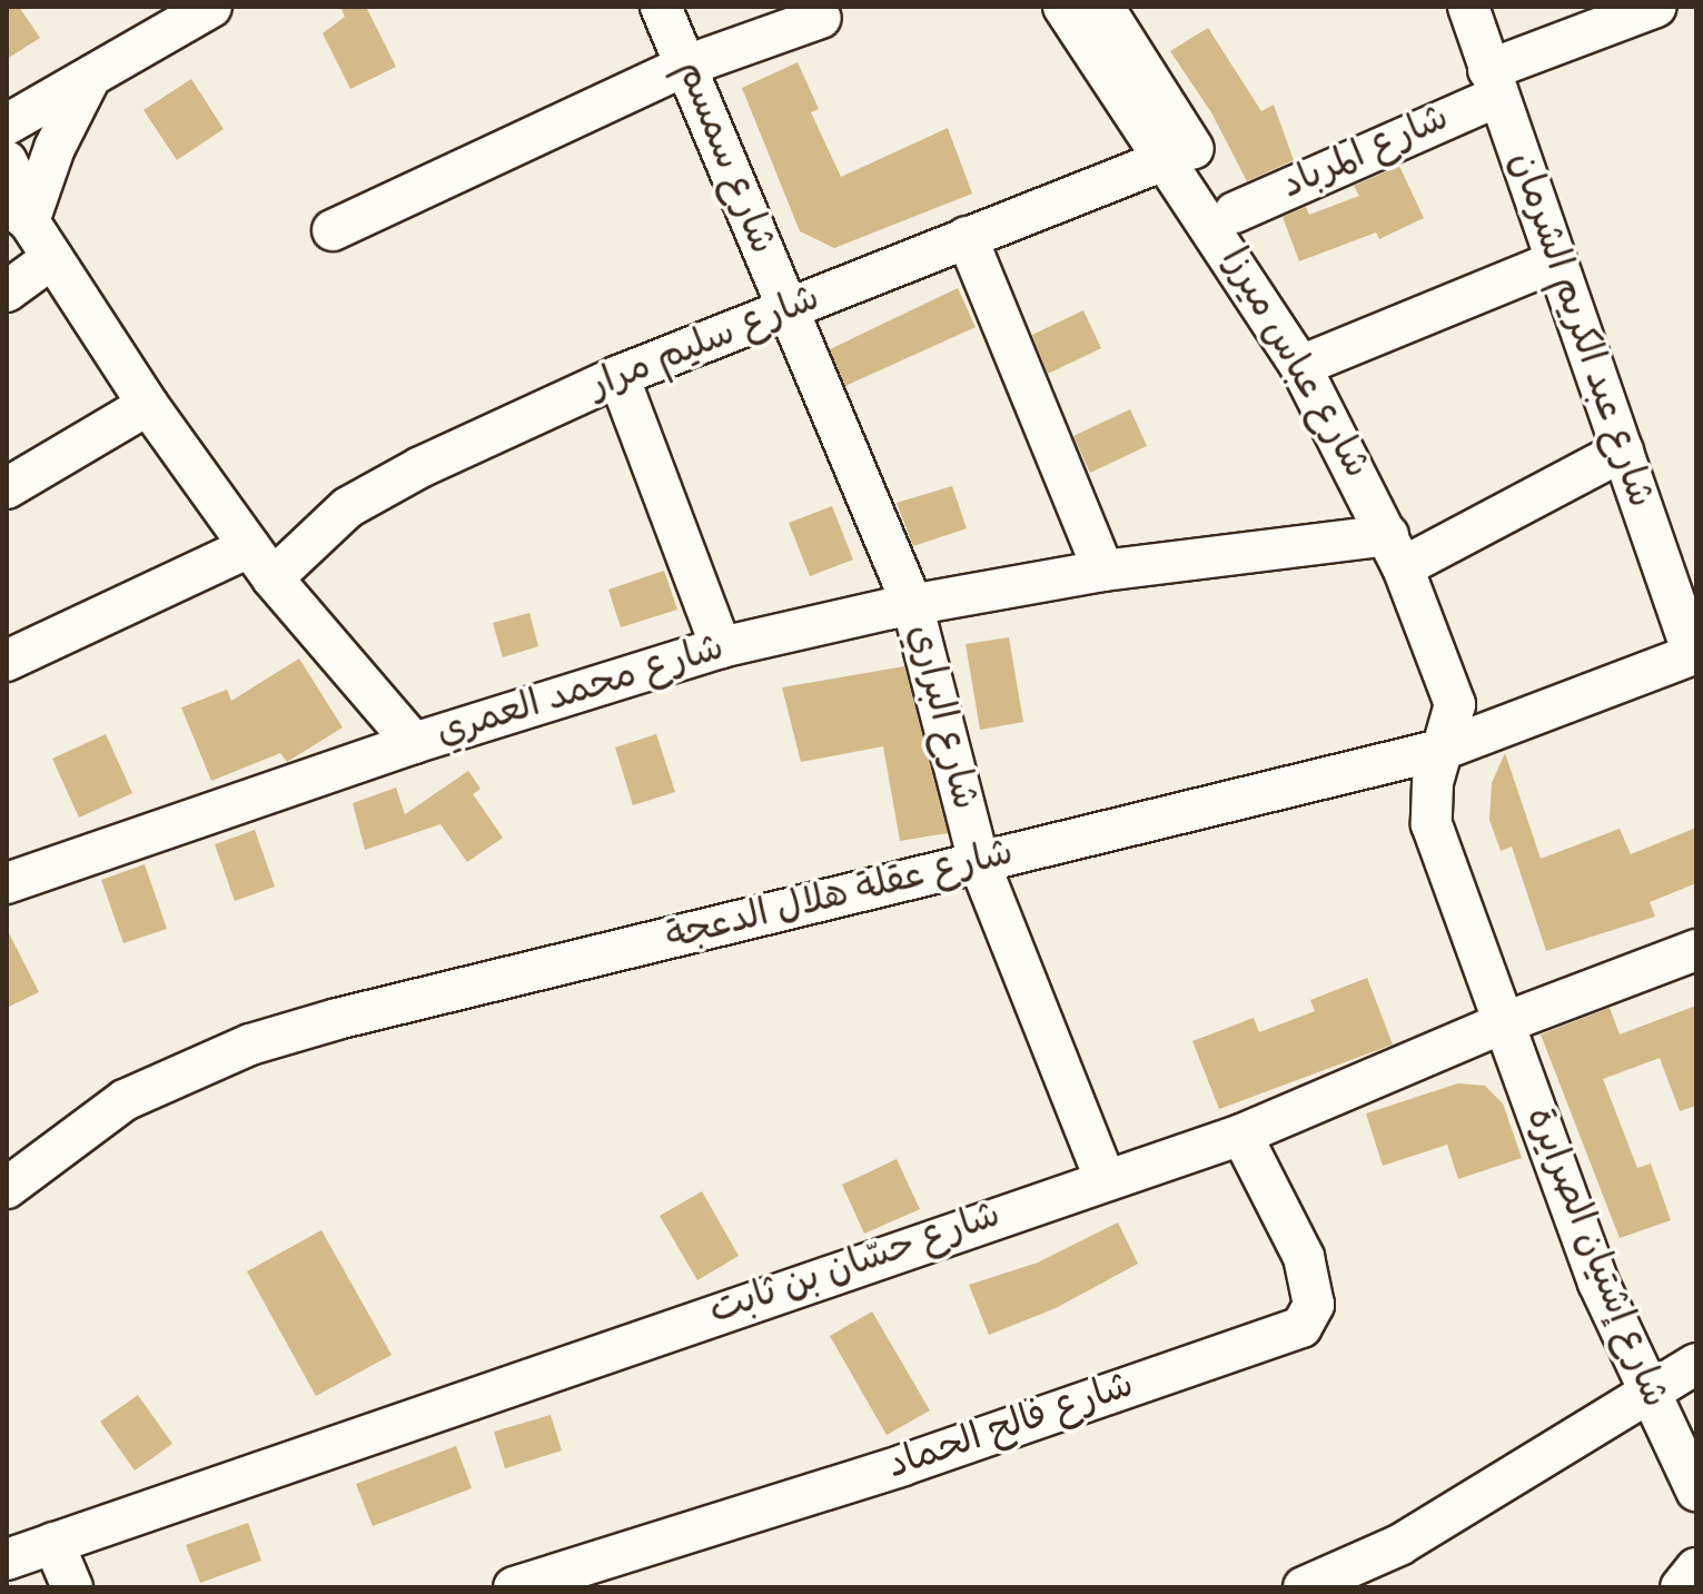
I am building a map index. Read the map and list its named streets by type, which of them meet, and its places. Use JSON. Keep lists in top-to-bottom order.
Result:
{
  "streets": {
    "street": [
      "شارع المرباد",
      "شارع سمسم",
      "شارع عبد الكريم الشرمان",
      "شارع سليم مرار",
      "شارع عباس ميرزا",
      "شارع محمد العمري",
      "شارع البراري",
      "شارع عقلة هلال الدعجة",
      "شارع إشتيان الصرايرة",
      "شارع حسّان بن ثابت",
      "شارع فالح الحماد"
    ]
  },
  "crossings": [
    ["شارع المرباد", "شارع عبد الكريم الشرمان"],
    ["شارع المرباد", "شارع عباس ميرزا"],
    ["شارع سمسم", "شارع سليم مرار"],
    ["شارع سمسم", "شارع البراري"],
    ["شارع عبد الكريم الشرمان", "شارع عقلة هلال الدعجة"],
    ["شارع سليم مرار", "شارع عباس ميرزا"],
    ["شارع سليم مرار", "شارع محمد العمري"],
    ["شارع سليم مرار", "شارع البراري"],
    ["شارع عباس ميرزا", "شارع محمد العمري"],
    ["شارع عباس ميرزا", "شارع عقلة هلال الدعجة"],
    ["شارع عباس ميرزا", "شارع إشتيان الصرايرة"],
    ["شارع محمد العمري", "شارع البراري"],
    ["شارع البراري", "شارع عقلة هلال الدعجة"],
    ["شارع البراري", "شارع حسّان بن ثابت"],
    ["شارع إشتيان الصرايرة", "شارع حسّان بن ثابت"],
    ["شارع حسّان بن ثابت", "شارع فالح الحماد"]
  ]
}
